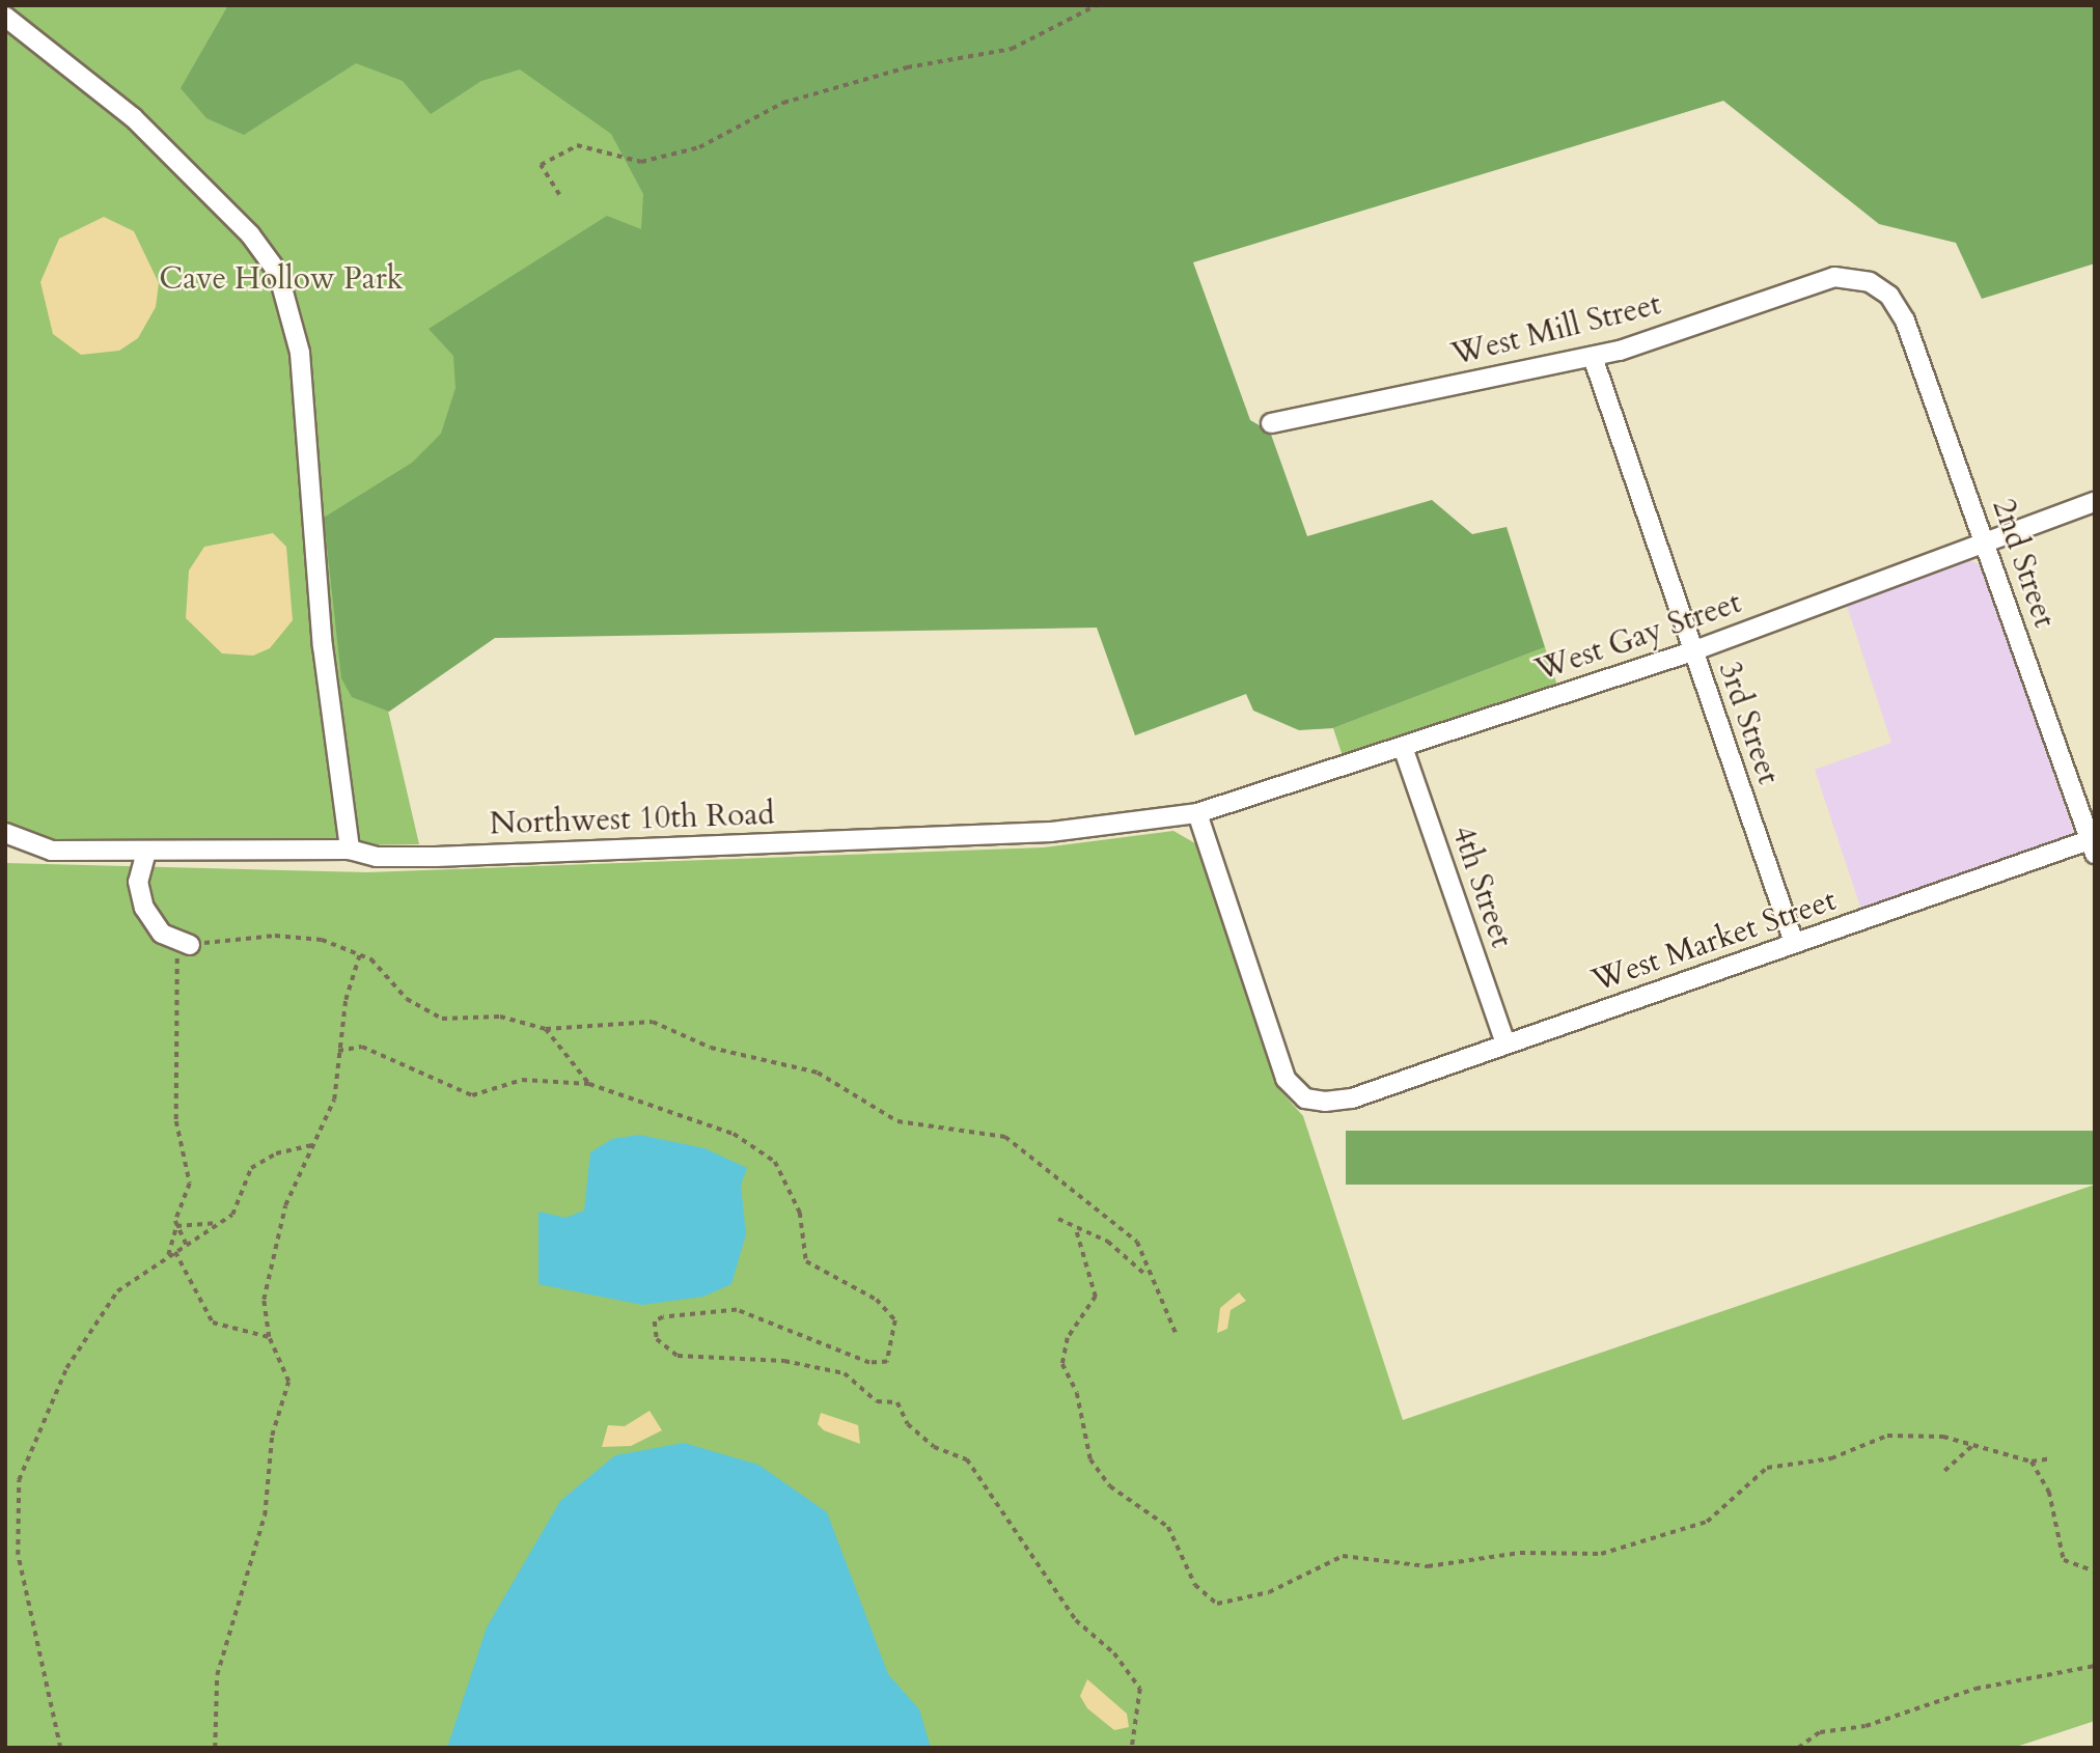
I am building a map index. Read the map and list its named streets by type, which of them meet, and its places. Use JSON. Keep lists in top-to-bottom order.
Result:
{
  "streets": {
    "street": [
      "West Mill Street",
      "2nd Street",
      "West Gay Street",
      "3rd Street",
      "Northwest 10th Road",
      "4th Street",
      "West Market Street"
    ]
  },
  "crossings": [
    ["West Mill Street", "2nd Street"],
    ["West Mill Street", "3rd Street"],
    ["2nd Street", "West Gay Street"],
    ["2nd Street", "West Market Street"],
    ["West Gay Street", "3rd Street"],
    ["West Gay Street", "Northwest 10th Road"],
    ["West Gay Street", "4th Street"],
    ["West Gay Street", "West Market Street"],
    ["3rd Street", "West Market Street"],
    ["Northwest 10th Road", "West Market Street"],
    ["4th Street", "West Market Street"]
  ],
  "parks": ["Cave Hollow Park"]
}
